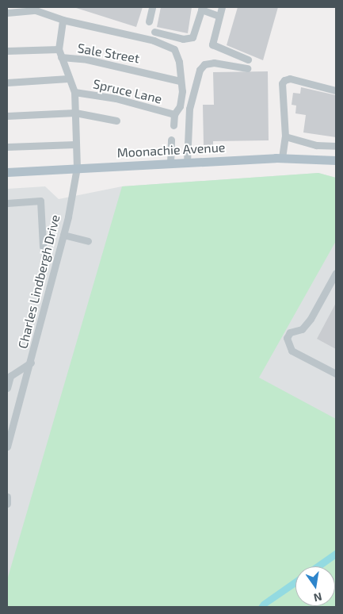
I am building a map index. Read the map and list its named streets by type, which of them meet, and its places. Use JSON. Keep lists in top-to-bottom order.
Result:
{
  "streets": {
    "main road": ["Moonachie Avenue"],
    "street": ["Sale Street", "Spruce Lane", "Charles Lindbergh Drive"]
  },
  "crossings": [
    ["Spruce Lane", "Charles Lindbergh Drive"],
    ["Moonachie Avenue", "Charles Lindbergh Drive"]
  ],
  "north": "bottom"
}
